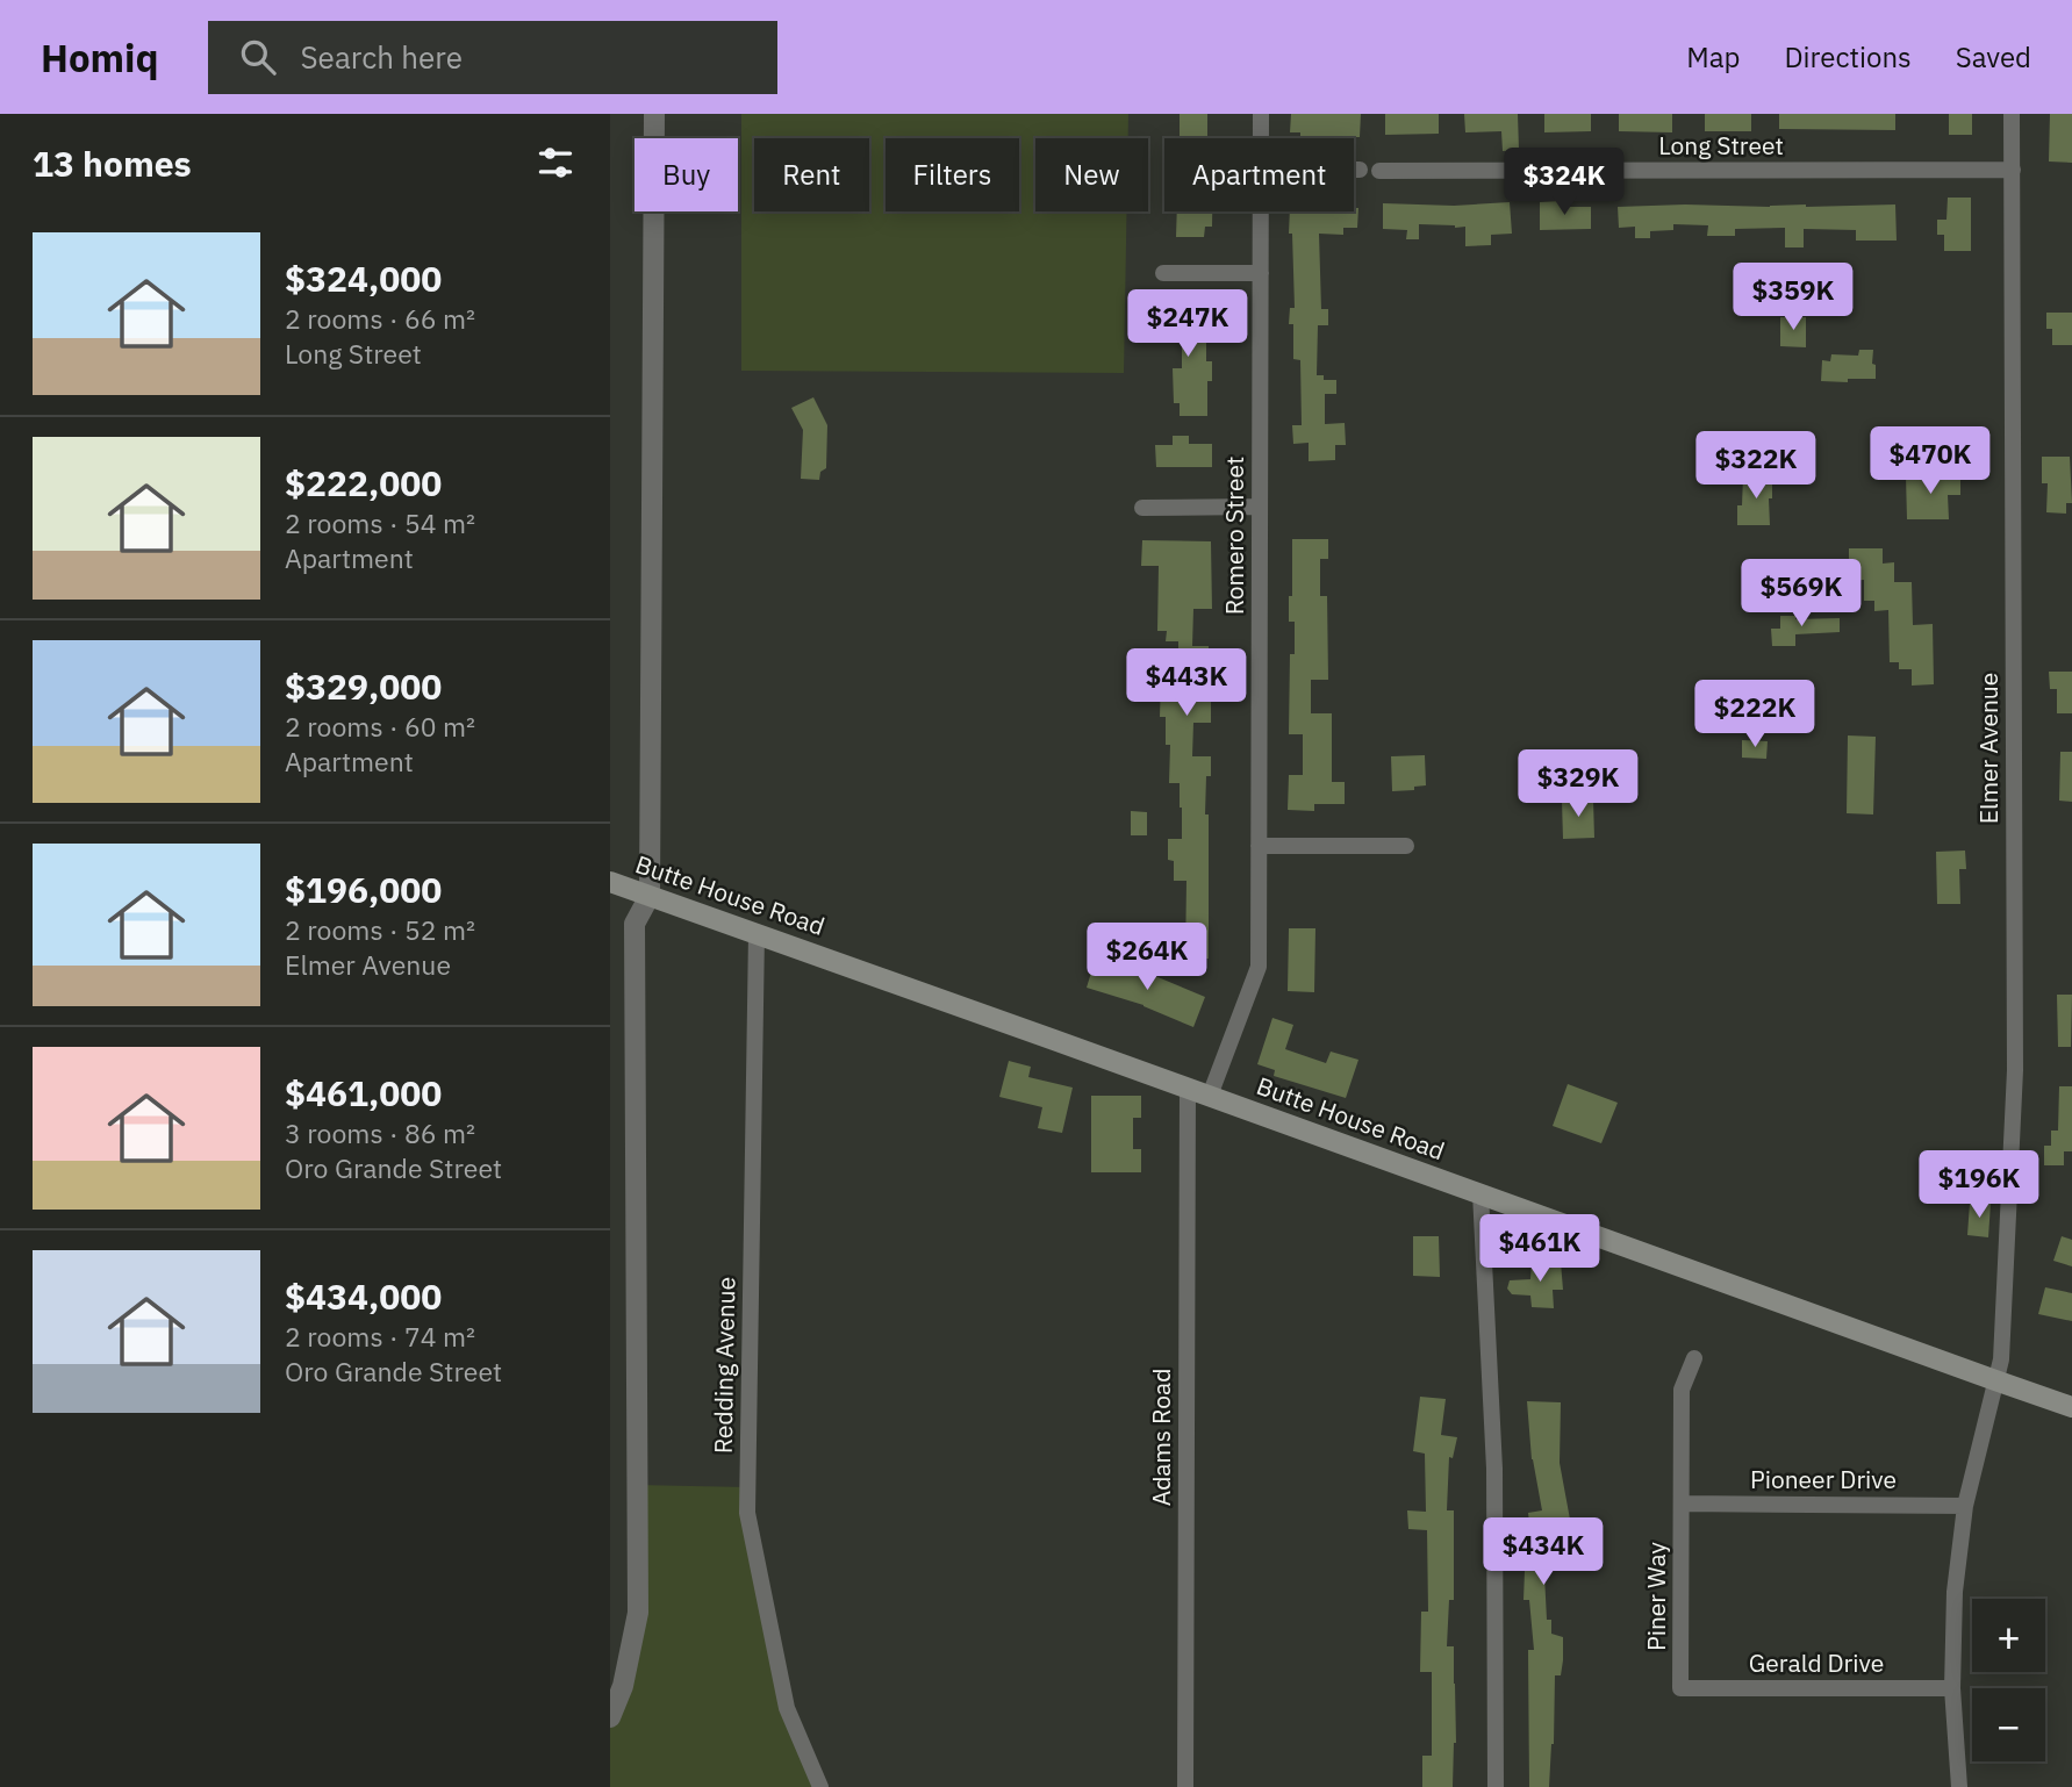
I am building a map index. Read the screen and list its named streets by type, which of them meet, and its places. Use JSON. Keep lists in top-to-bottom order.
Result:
{
  "streets": {
    "main road": ["Butte House Road"],
    "street": [
      "Long Street",
      "Romero Street",
      "Elmer Avenue",
      "Redding Avenue",
      "Adams Road",
      "Pioneer Drive",
      "Piner Way",
      "Gerald Drive"
    ]
  },
  "crossings": [
    ["Long Street", "Elmer Avenue"],
    ["Romero Street", "Butte House Road"],
    ["Elmer Avenue", "Butte House Road"],
    ["Elmer Avenue", "Pioneer Drive"],
    ["Elmer Avenue", "Gerald Drive"],
    ["Butte House Road", "Redding Avenue"],
    ["Butte House Road", "Adams Road"],
    ["Pioneer Drive", "Piner Way"],
    ["Piner Way", "Gerald Drive"]
  ],
  "page": {
    "header": "Homiq",
    "search": "Search here",
    "nav": ["Map", "Directions", "Saved"],
    "heading": "13 homes",
    "chip": [
      "Buy",
      "Rent",
      "Filters",
      "New",
      "Apartment"
    ],
    "price": [
      "$324K",
      "$359K",
      "$247K",
      "$470K",
      "$322K",
      "$569K",
      "$443K",
      "$222K",
      "$329K",
      "$264K",
      "$196K",
      "$461K",
      "$434K"
    ],
    "list": [
      {
        "name": "$324,000",
        "note": "2 rooms · 66 m² · Long Street"
      },
      {
        "name": "$222,000",
        "note": "2 rooms · 54 m² · Apartment"
      },
      {
        "name": "$329,000",
        "note": "2 rooms · 60 m² · Apartment"
      },
      {
        "name": "$196,000",
        "note": "2 rooms · 52 m² · Elmer Avenue"
      },
      {
        "name": "$461,000",
        "note": "3 rooms · 86 m² · Oro Grande Street"
      },
      {
        "name": "$434,000",
        "note": "2 rooms · 74 m² · Oro Grande Street"
      }
    ],
    "map_buttons": ["+", "−"]
  }
}
